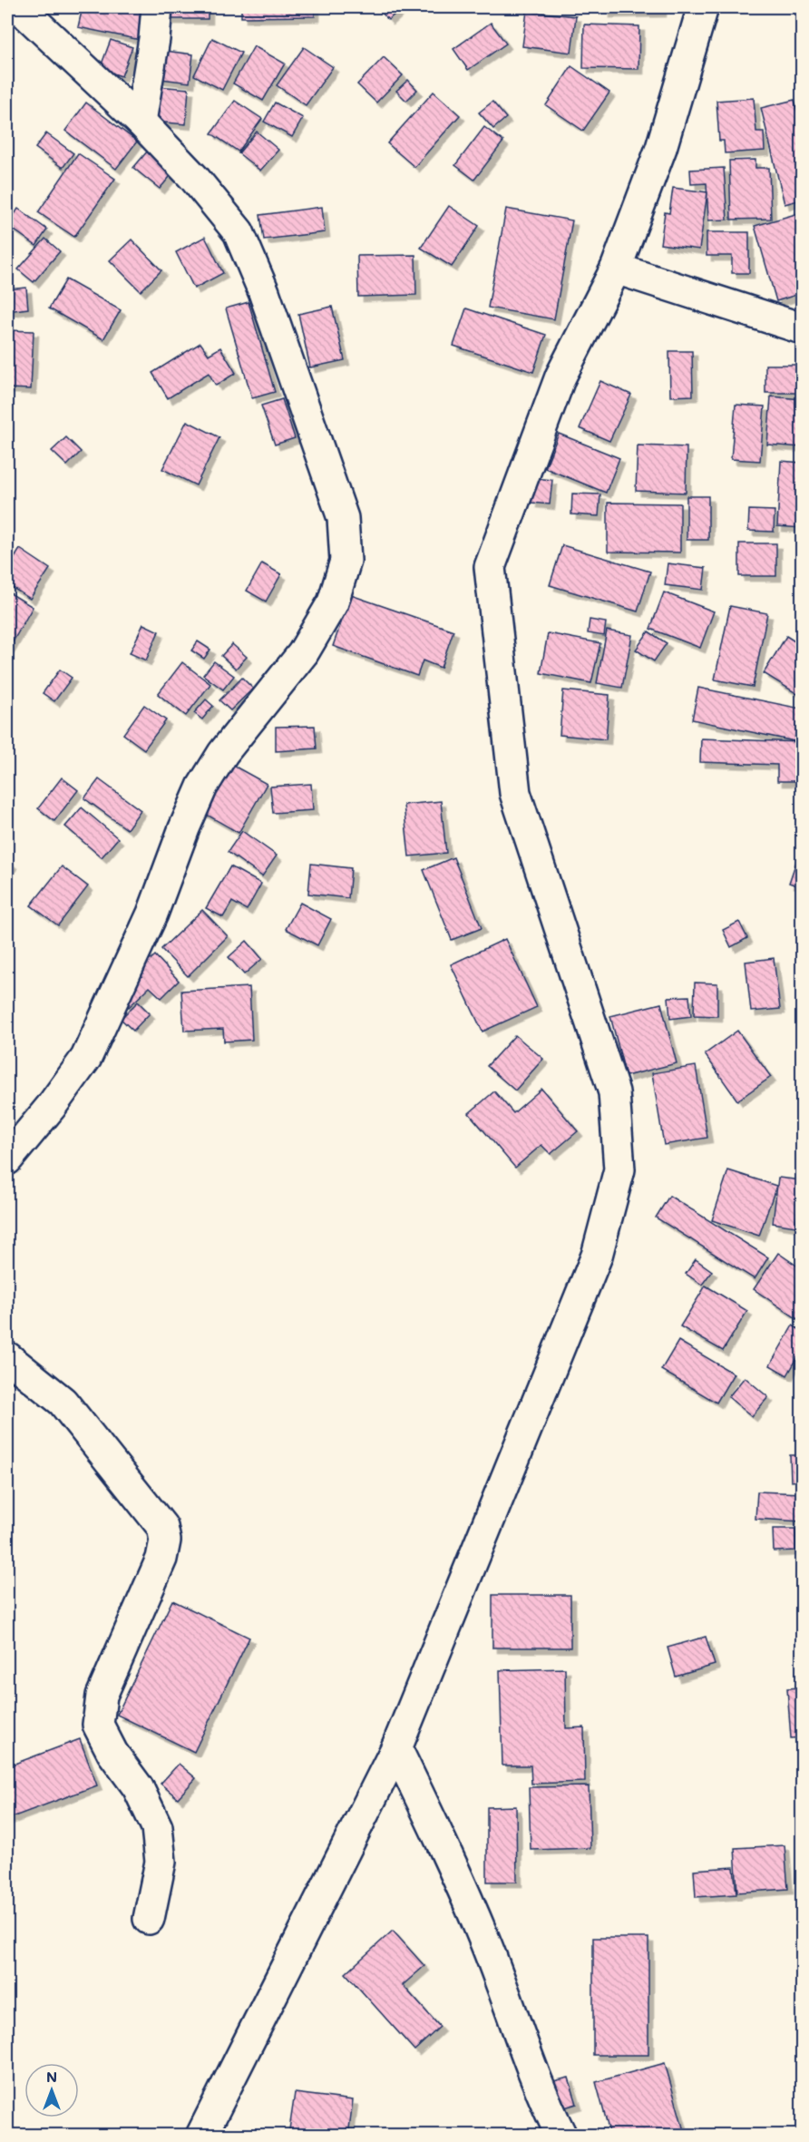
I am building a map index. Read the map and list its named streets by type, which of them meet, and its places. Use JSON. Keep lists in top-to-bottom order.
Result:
{
  "north": "top"
}
